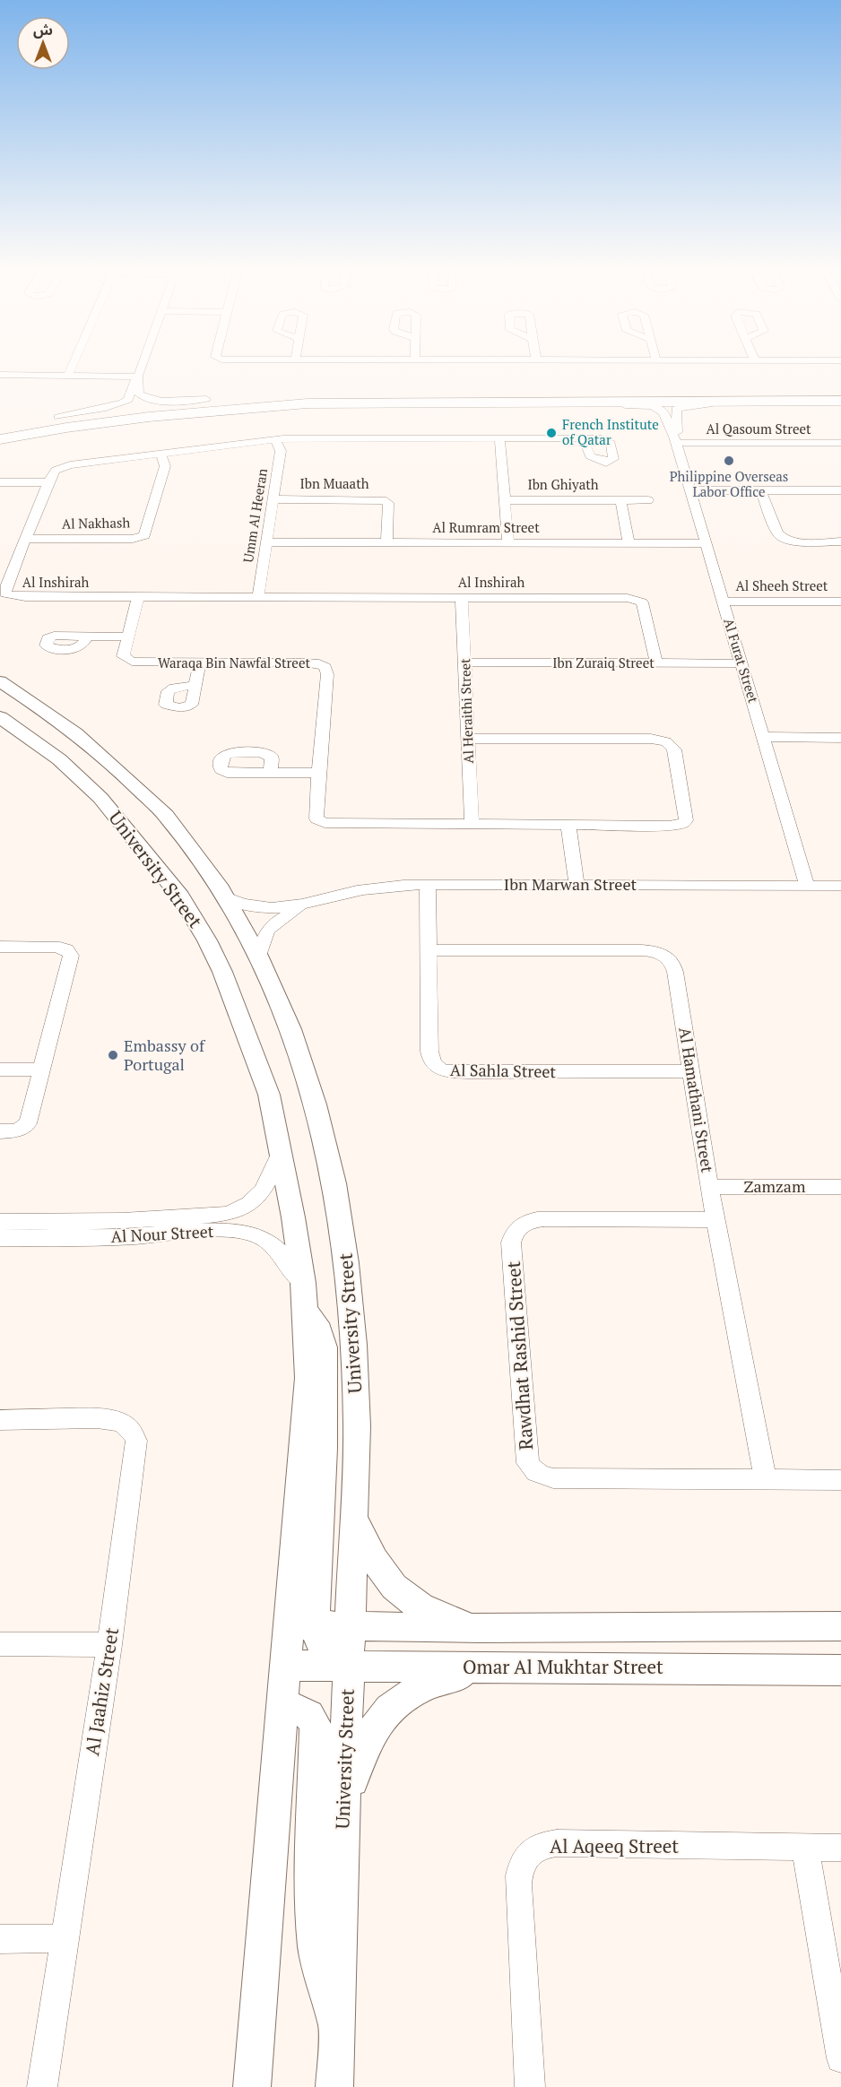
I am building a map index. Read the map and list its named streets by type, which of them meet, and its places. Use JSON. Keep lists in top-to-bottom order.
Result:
{
  "streets": {
    "main road": ["University Street", "Omar Al Mukhtar Street"],
    "street": [
      "Al Qasoum Street",
      "Ibn Muaath",
      "Ibn Ghiyath",
      "Umm Al Heeran",
      "Al Nakhash",
      "Al Rumram Street",
      "Al Inshirah",
      "Al Sheeh Street",
      "Al Furat Street",
      "Waraqa Bin Nawfal Street",
      "Ibn Zuraiq Street",
      "Al Heraithi Street",
      "Ibn Marwan Street",
      "Al Sahla Street",
      "Al Hamathani Street",
      "Zamzam",
      "Al Nour Street",
      "Rawdhat Rashid Street",
      "Al Jaahiz Street",
      "Al Aqeeq Street"
    ]
  },
  "crossings": [
    ["Al Qasoum Street", "Al Furat Street"],
    ["Ibn Muaath", "Umm Al Heeran"],
    ["Ibn Muaath", "Al Rumram Street"],
    ["Ibn Ghiyath", "Al Rumram Street"],
    ["Umm Al Heeran", "Al Rumram Street"],
    ["Umm Al Heeran", "Al Inshirah"],
    ["Al Nakhash", "Al Inshirah"],
    ["Al Rumram Street", "Al Furat Street"],
    ["Al Inshirah", "Waraqa Bin Nawfal Street"],
    ["Al Inshirah", "Ibn Zuraiq Street"],
    ["Al Inshirah", "Al Heraithi Street"],
    ["Al Sheeh Street", "Al Furat Street"],
    ["Al Furat Street", "Ibn Zuraiq Street"],
    ["Al Furat Street", "Ibn Marwan Street"],
    ["Waraqa Bin Nawfal Street", "Al Heraithi Street"],
    ["Ibn Zuraiq Street", "Al Heraithi Street"],
    ["University Street", "Ibn Marwan Street"],
    ["University Street", "Al Nour Street"],
    ["University Street", "Omar Al Mukhtar Street"],
    ["Ibn Marwan Street", "Al Sahla Street"],
    ["Al Sahla Street", "Al Hamathani Street"],
    ["Al Hamathani Street", "Zamzam"],
    ["Al Hamathani Street", "Rawdhat Rashid Street"]
  ],
  "places": ["French Institute of Qatar", "Philippine Overseas Labor Office", "Embassy of Portugal"],
  "north": "top"
}
